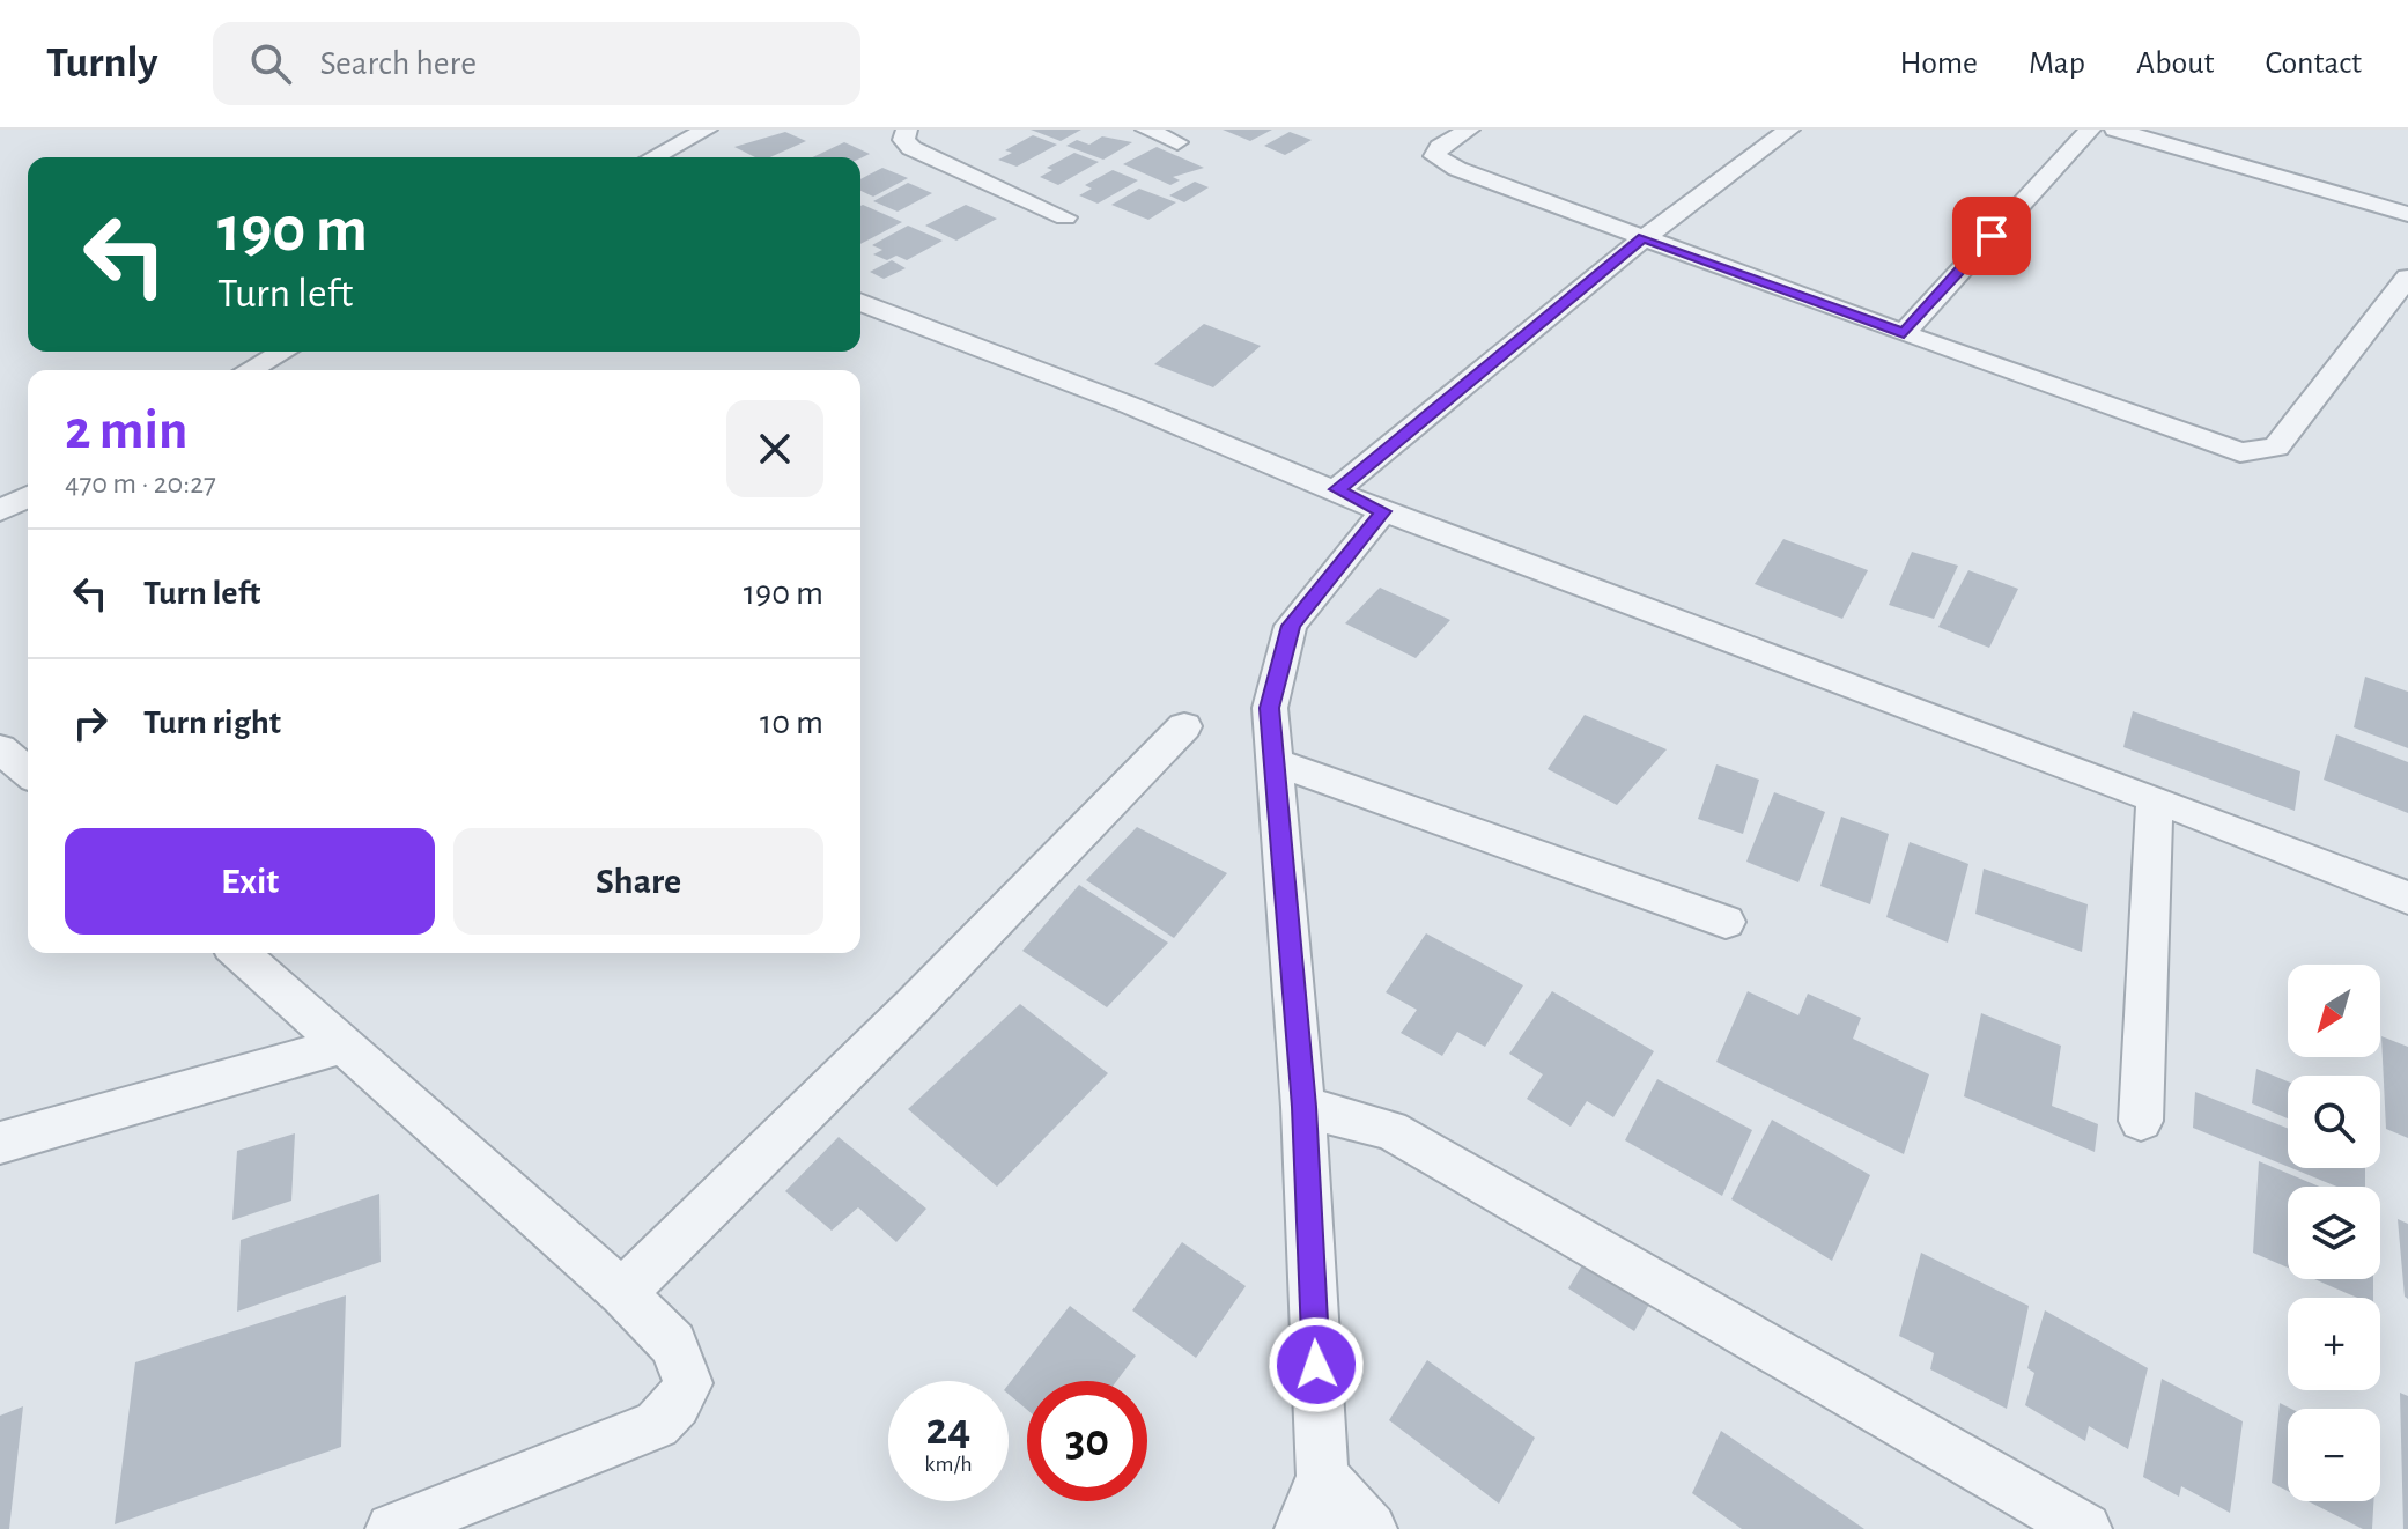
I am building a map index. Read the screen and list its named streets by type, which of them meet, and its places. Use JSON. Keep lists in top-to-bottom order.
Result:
{
  "north": "bottom left",
  "page": {
    "header": "Turnly",
    "search": "Search here",
    "nav": [
      "Home",
      "Map",
      "About",
      "Contact"
    ],
    "turn": ["190 m", "Turn left"],
    "heading": ["2 min", "470 m · 20:27"],
    "list": [
      {
        "name": "Turn left",
        "value": "190 m"
      },
      {
        "name": "Turn right",
        "value": "10 m"
      }
    ],
    "buttons": ["Exit", "Share"],
    "map_buttons": ["+", "−"],
    "speed": "24 km/h",
    "limit": "30"
  }
}
